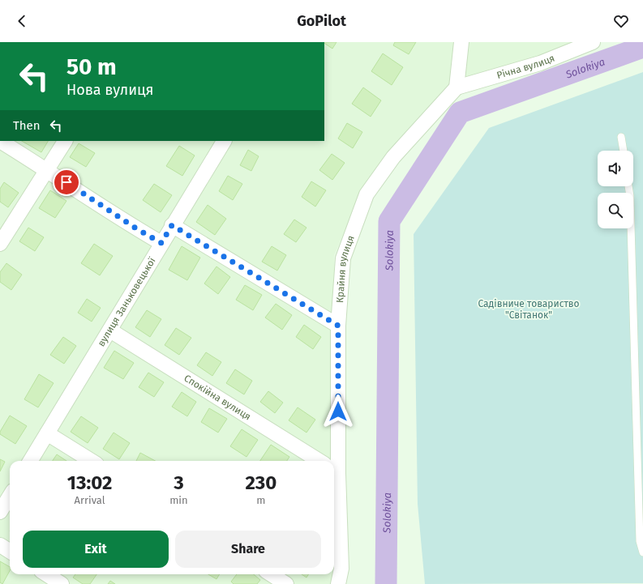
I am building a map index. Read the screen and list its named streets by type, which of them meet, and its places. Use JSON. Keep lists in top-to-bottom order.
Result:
{
  "streets": {
    "street": [
      "Річна вулиця",
      "Крайня вулиця",
      "вулиця Заньковецької",
      "Спокійна вулиця"
    ]
  },
  "crossings": [
    ["Річна вулиця", "Крайня вулиця"],
    ["вулиця Заньковецької", "Спокійна вулиця"]
  ],
  "water": ["Solokiya"],
  "parks": ["Садівниче товариство \"Світанок\""],
  "page": {
    "header": "GoPilot",
    "turn": ["50 m", "Нова вулиця"],
    "then": "Then",
    "eta": [
      "13:02",
      "Arrival",
      "3",
      "min",
      "230",
      "m"
    ],
    "buttons": ["Exit", "Share"]
  }
}
